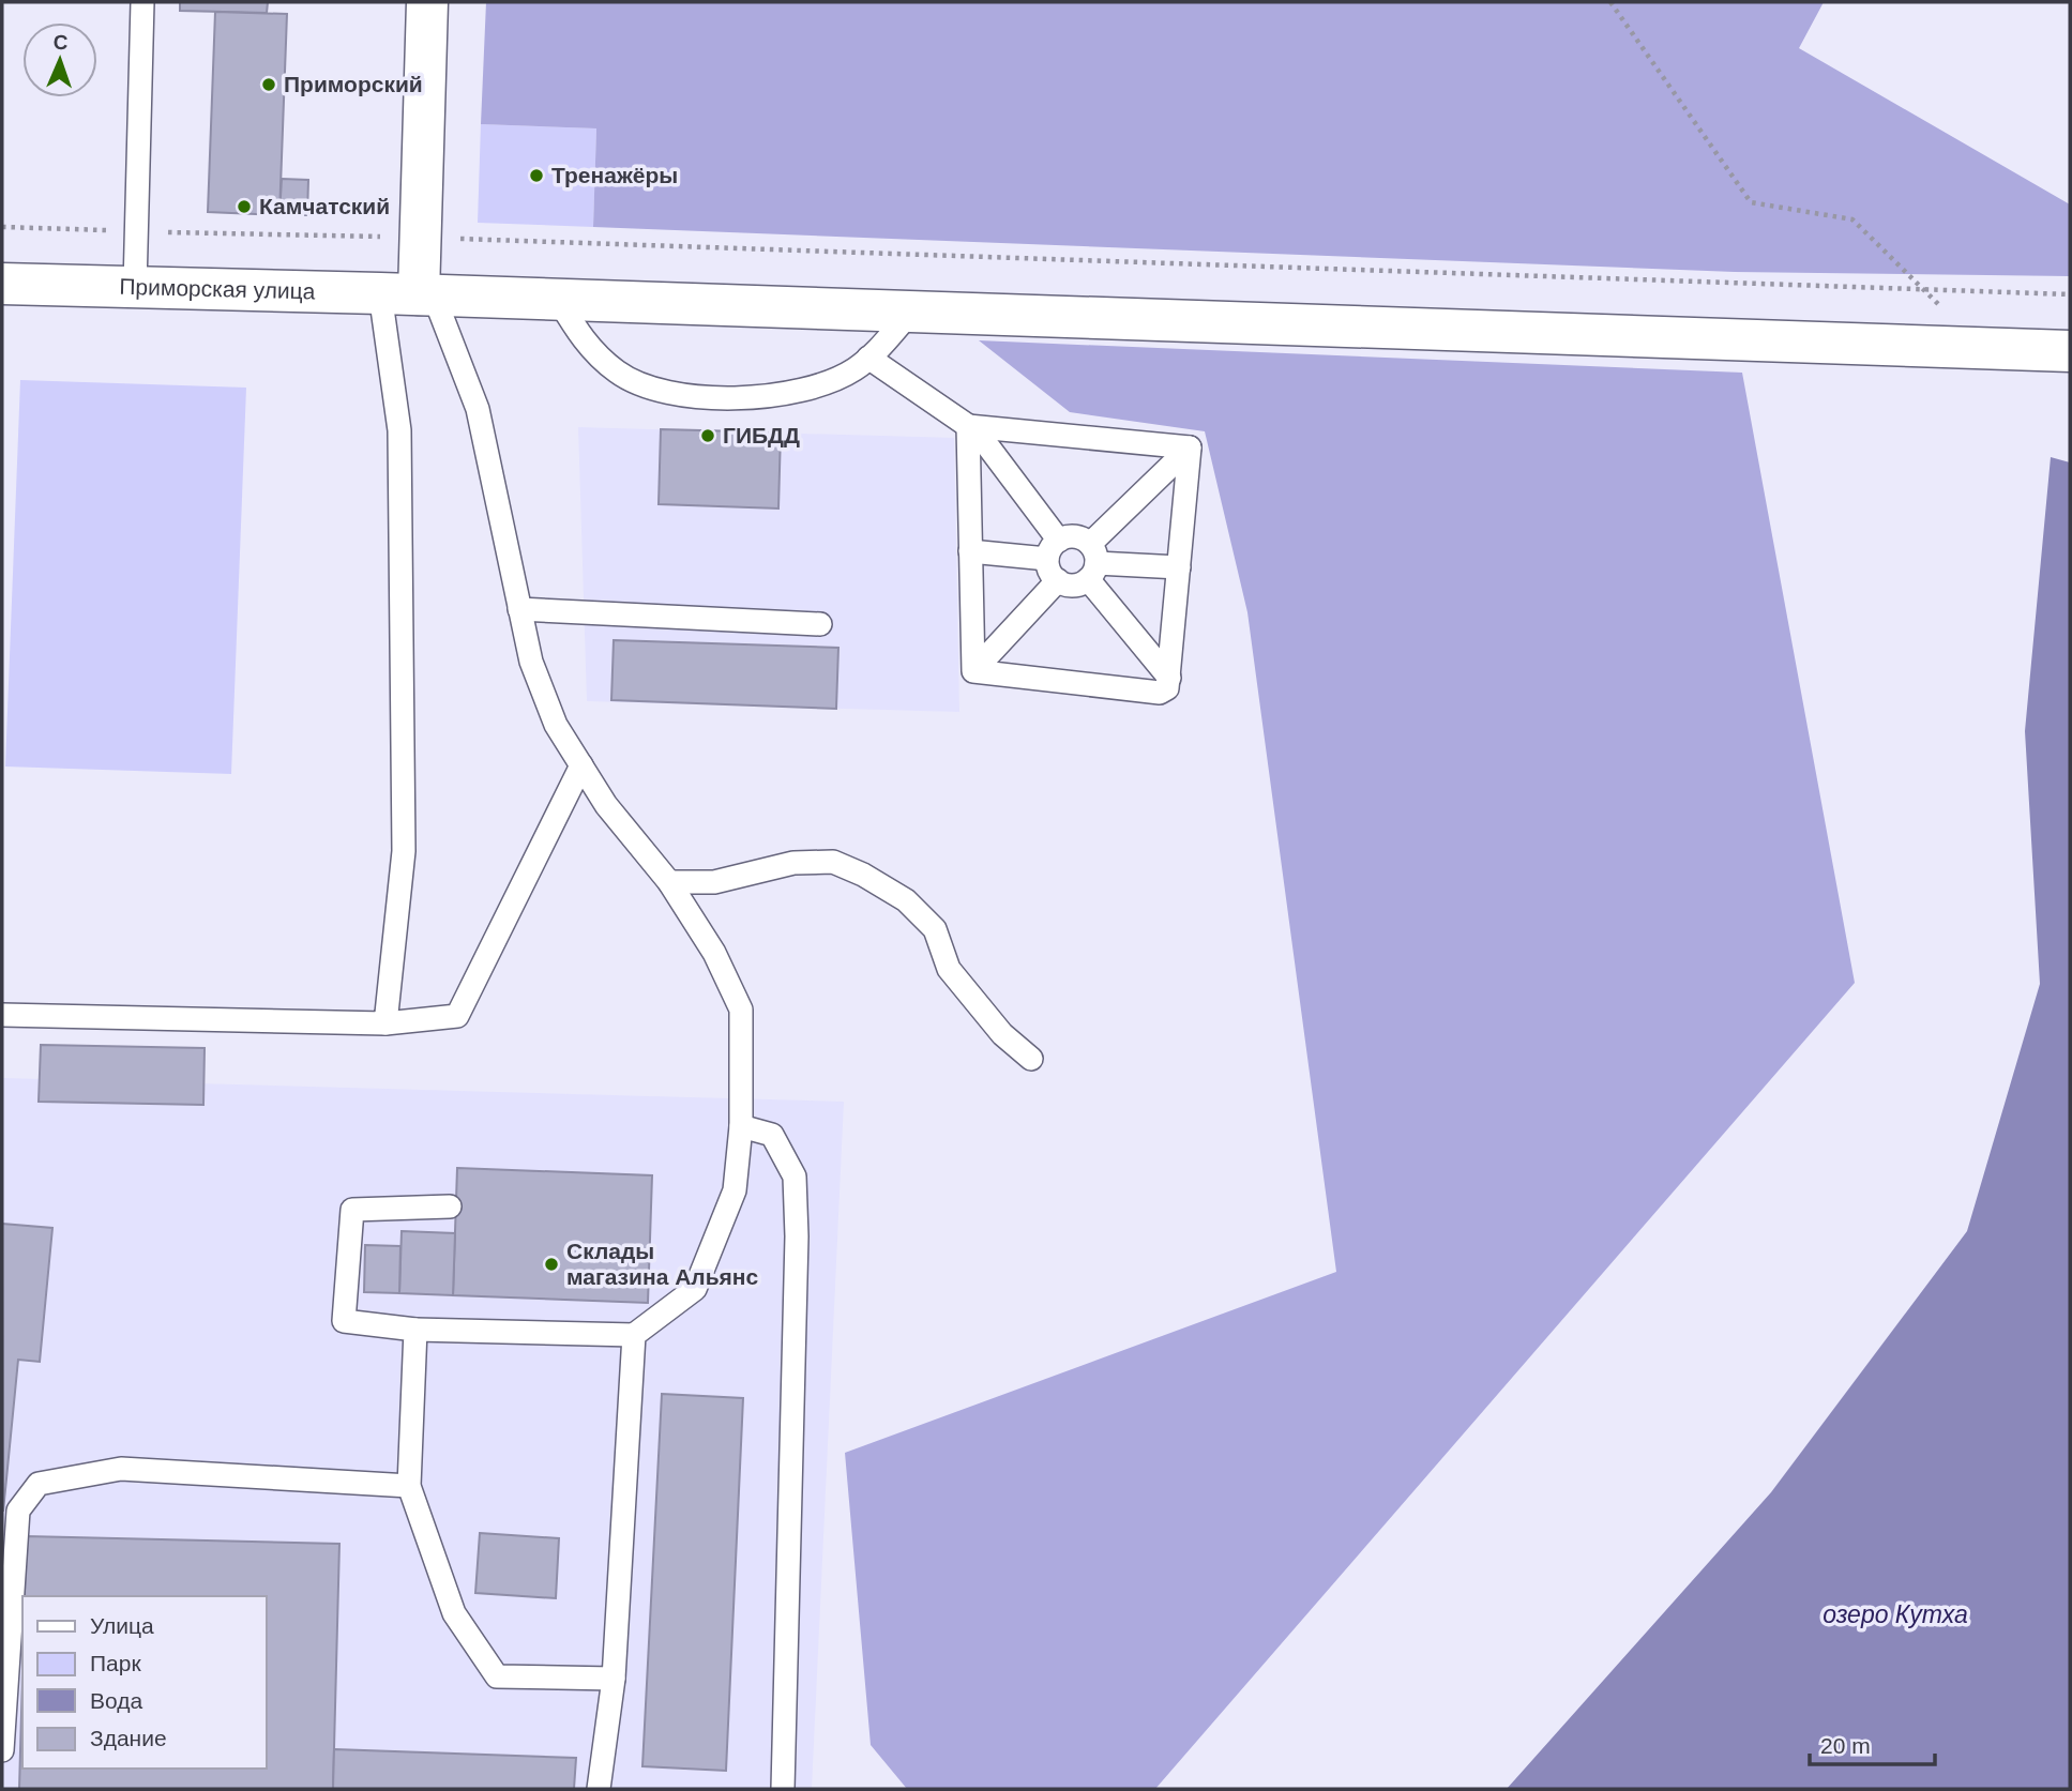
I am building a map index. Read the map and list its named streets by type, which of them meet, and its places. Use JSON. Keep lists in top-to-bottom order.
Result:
{
  "streets": {
    "street": ["Приморская улица"]
  },
  "water": ["озеро Кутха"],
  "places": [
    "Приморский",
    "Тренажёры",
    "Камчатский",
    "ГИБДД",
    "Склады магазина Альянс"
  ],
  "legend": [
    "Улица",
    "Парк",
    "Вода",
    "Здание"
  ],
  "scale_bar": "20 m",
  "north": "top"
}
